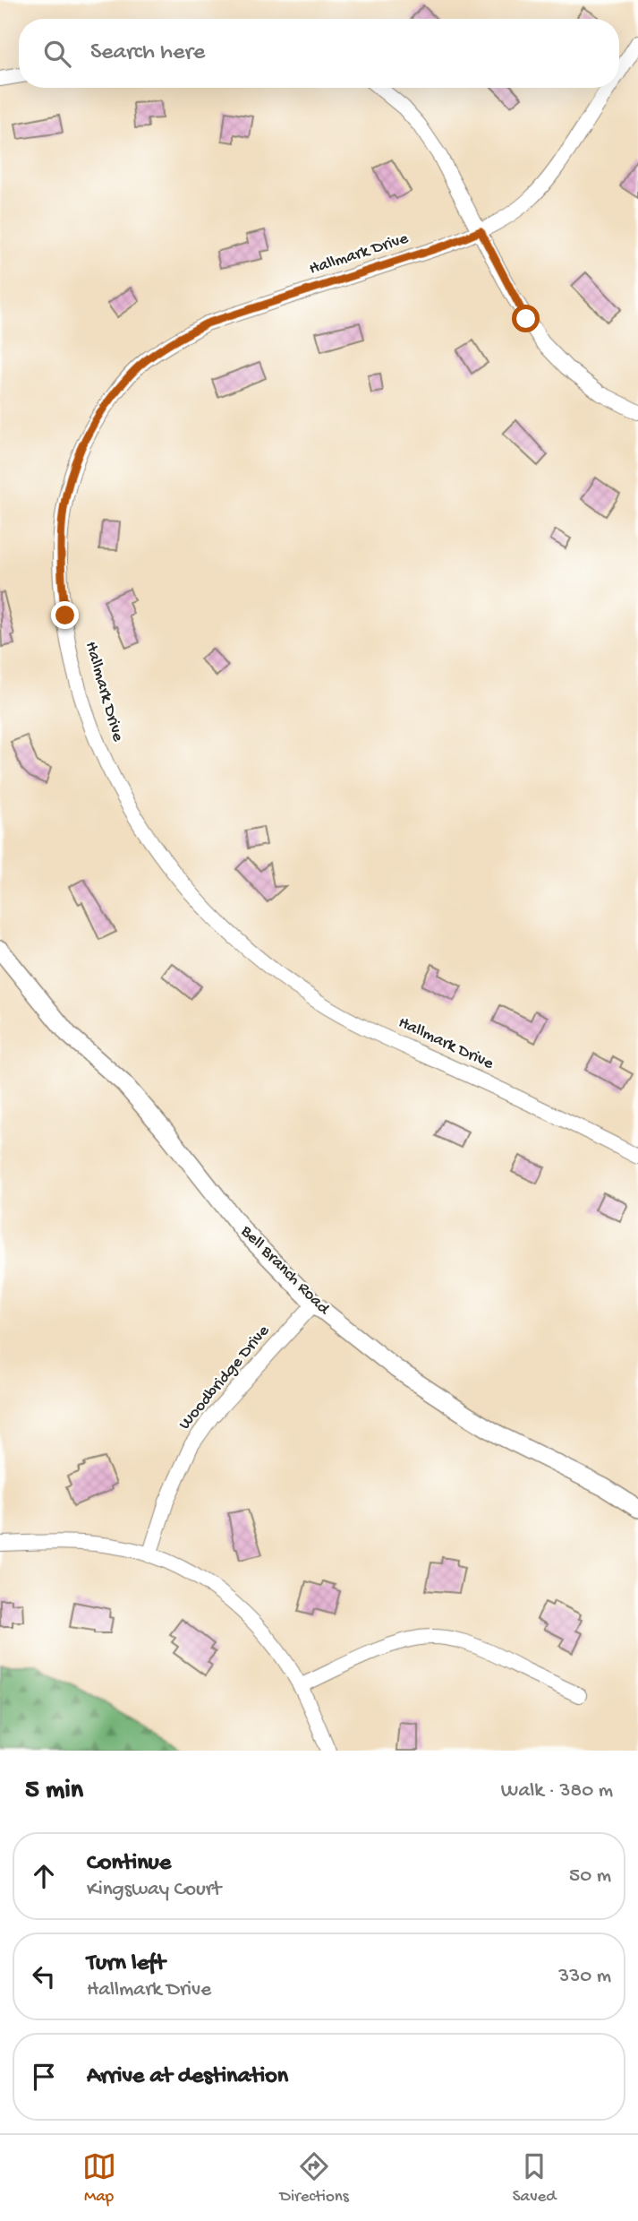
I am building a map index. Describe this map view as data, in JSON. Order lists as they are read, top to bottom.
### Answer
{
  "streets": {
    "street": ["Hallmark Drive", "Bell Branch Road", "Woodbridge Drive"]
  },
  "crossings": [
    ["Bell Branch Road", "Woodbridge Drive"]
  ],
  "page": {
    "search": "Search here",
    "heading": ["5 min", "Walk · 380 m"],
    "list": [
      ["Continue", "Kingsway Court", "50 m"],
      ["Turn left", "Hallmark Drive", "330 m"],
      "Arrive at destination"
    ],
    "nav": ["Map", "Directions", "Saved"]
  }
}
